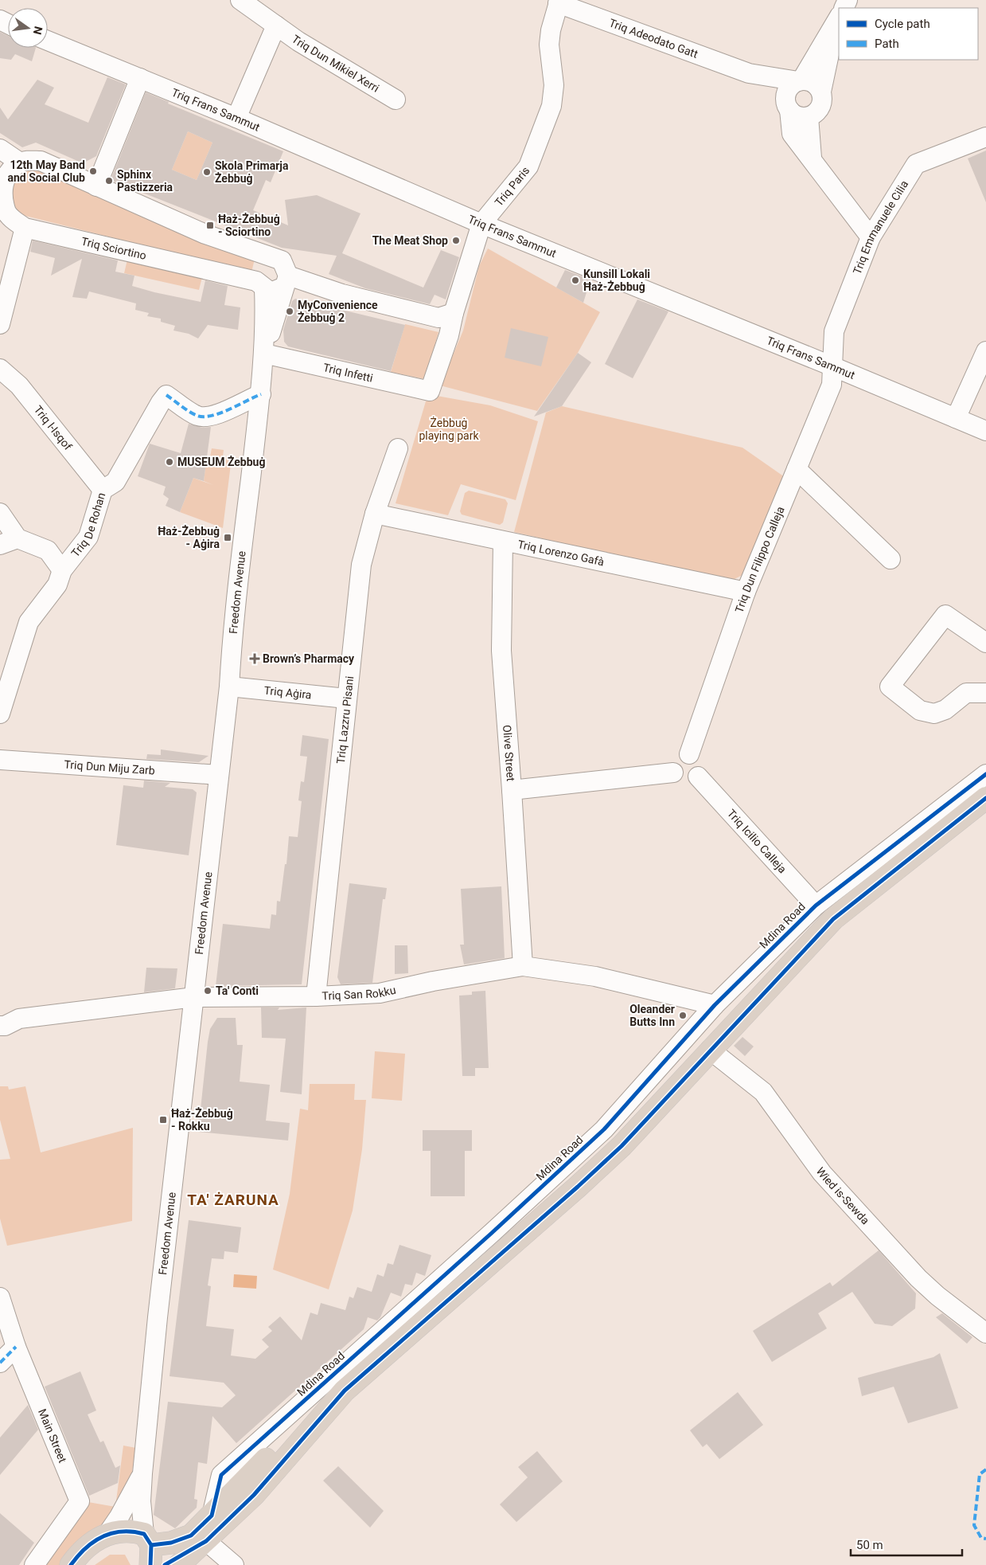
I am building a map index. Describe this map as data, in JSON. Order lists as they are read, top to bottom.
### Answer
{
  "streets": {
    "highway": ["Mdina Road"],
    "street": [
      "Triq Adeodato Gatt",
      "Triq Dun Mikiel Xerri",
      "Triq Frans Sammut",
      "Triq Paris",
      "Triq Emmanuele Cilia",
      "Triq Sciortino",
      "Triq Infetti",
      "Triq l-Isqof",
      "Triq De Rohan",
      "Triq Lorenzo Gafà",
      "Triq Dun Filippo Calleja",
      "Freedom Avenue",
      "Triq Aġira",
      "Triq Lazzru Pisani",
      "Olive Street",
      "Triq Dun Miju Zarb",
      "Triq Icilio Calleja",
      "Triq San Rokku",
      "Wied is-Sewda",
      "Main Street"
    ]
  },
  "crossings": [
    ["Triq Adeodato Gatt", "Triq Paris"],
    ["Triq Frans Sammut", "Triq Paris"],
    ["Triq Frans Sammut", "Triq Emmanuele Cilia"],
    ["Triq Frans Sammut", "Triq Dun Filippo Calleja"],
    ["Triq Paris", "Triq Sciortino"],
    ["Triq Paris", "Triq Infetti"],
    ["Triq Emmanuele Cilia", "Triq Dun Filippo Calleja"],
    ["Triq Sciortino", "Freedom Avenue"],
    ["Triq Infetti", "Freedom Avenue"],
    ["Triq l-Isqof", "Triq De Rohan"],
    ["Triq De Rohan", "Freedom Avenue"],
    ["Triq Lorenzo Gafà", "Triq Dun Filippo Calleja"],
    ["Triq Lorenzo Gafà", "Triq Lazzru Pisani"],
    ["Triq Lorenzo Gafà", "Olive Street"],
    ["Triq Dun Filippo Calleja", "Triq Icilio Calleja"],
    ["Freedom Avenue", "Triq Aġira"],
    ["Freedom Avenue", "Triq Dun Miju Zarb"],
    ["Freedom Avenue", "Mdina Road"],
    ["Freedom Avenue", "Triq San Rokku"],
    ["Triq Aġira", "Triq Lazzru Pisani"],
    ["Triq Lazzru Pisani", "Triq San Rokku"],
    ["Olive Street", "Triq San Rokku"],
    ["Triq Icilio Calleja", "Mdina Road"],
    ["Mdina Road", "Triq San Rokku"],
    ["Mdina Road", "Wied is-Sewda"]
  ],
  "districts": ["TA' ŻARUNA"],
  "parks": ["Żebbuġ playing park"],
  "places": {
    "other": [
      "12th May Band and Social Club",
      "Skola Primarja Żebbuġ",
      "Sphinx Pastizzeria",
      "The Meat Shop",
      "Kunsill Lokali Ħaż-Żebbuġ",
      "MyConvenience Żebbuġ 2",
      "MUSEUM Żebbuġ",
      "Ta' Conti",
      "Oleander Butts Inn"
    ],
    "transit": ["Ħaż-Żebbuġ - Sciortino", "Ħaż-Żebbuġ - Aġira", "Ħaż-Żebbuġ - Rokku"],
    "health": ["Brown’s Pharmacy"]
  },
  "legend": ["Cycle path", "Path"],
  "scale_bar": "50 m",
  "north": "right"
}
